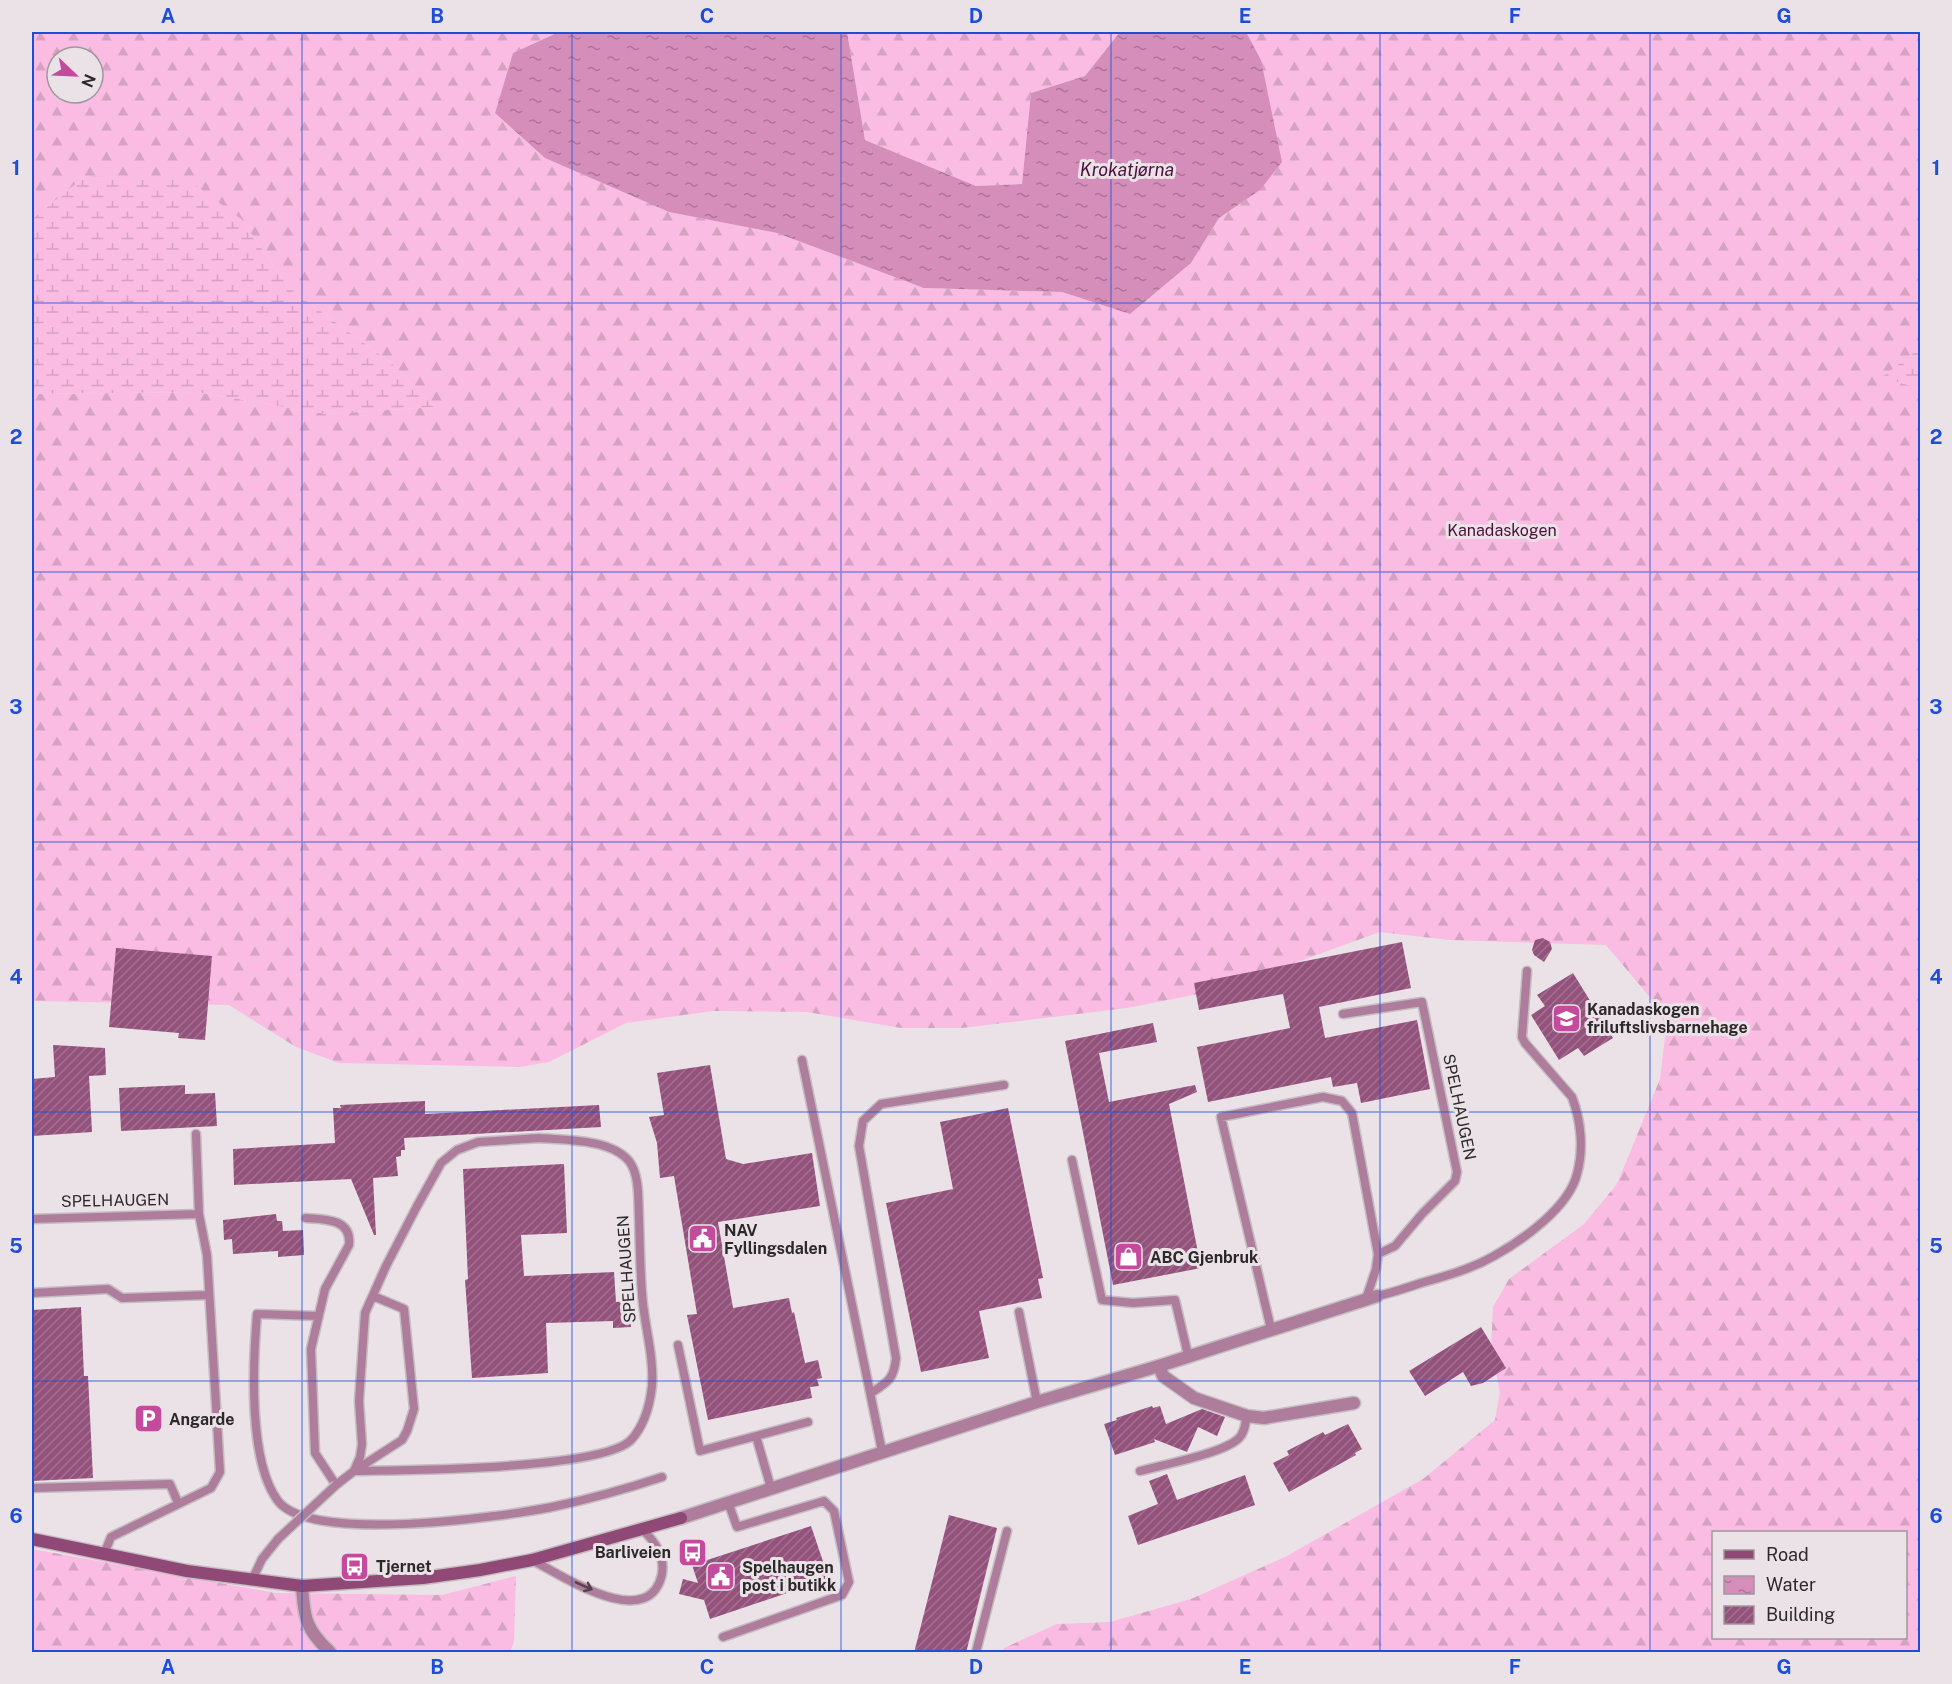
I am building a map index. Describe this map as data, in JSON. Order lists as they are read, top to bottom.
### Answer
{
  "streets": {
    "lane": ["SPELHAUGEN"]
  },
  "water": ["Krokatjørna"],
  "parks": ["Kanadaskogen"],
  "places": {
    "school or university": ["Kanadaskogen friluftslivsbarnehage"],
    "public building": ["NAV Fyllingsdalen", "Spelhaugen post i butikk"],
    "shop": ["ABC Gjenbruk"],
    "parking": ["Angarde"],
    "bus stop": ["Barliveien", "Tjernet"]
  },
  "legend": ["Road", "Water", "Building"],
  "north": "bottom right",
  "grid": {
    "columns": [
      "A",
      "B",
      "C",
      "D",
      "E",
      "F",
      "G"
    ],
    "rows": [
      "1",
      "2",
      "3",
      "4",
      "5",
      "6"
    ]
  }
}
